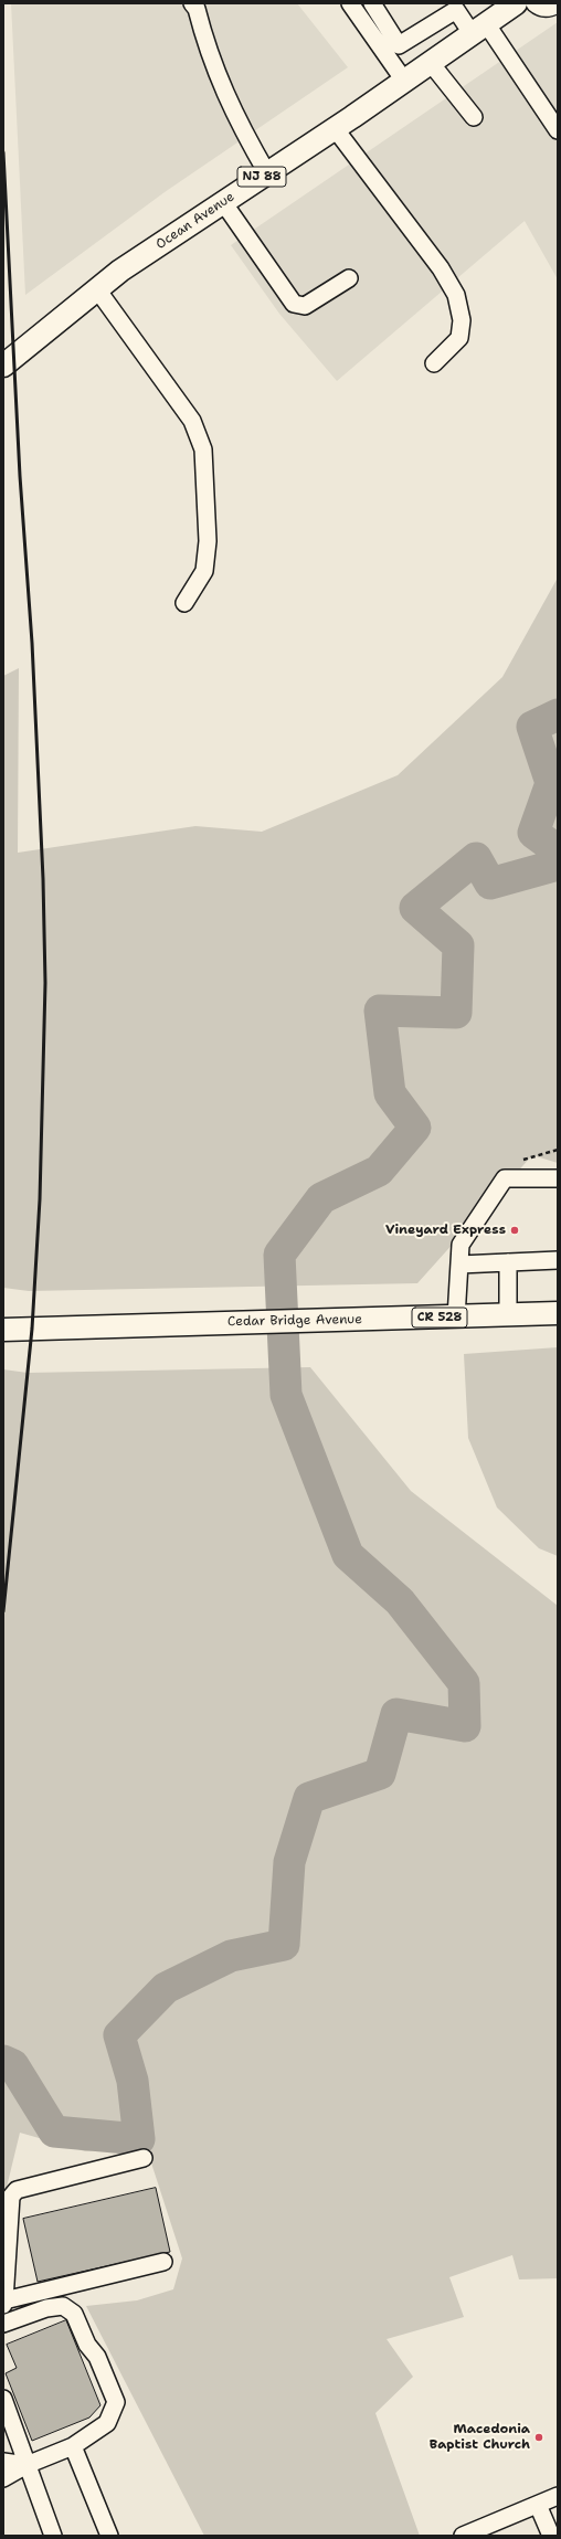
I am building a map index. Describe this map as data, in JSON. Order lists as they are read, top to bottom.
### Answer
{
  "streets": {
    "main road": [
      "NJ 88",
      "Ocean Avenue",
      "CR 528",
      "Cedar Bridge Avenue"
    ]
  },
  "places": ["Vineyard Express", "Macedonia Baptist Church"]
}
